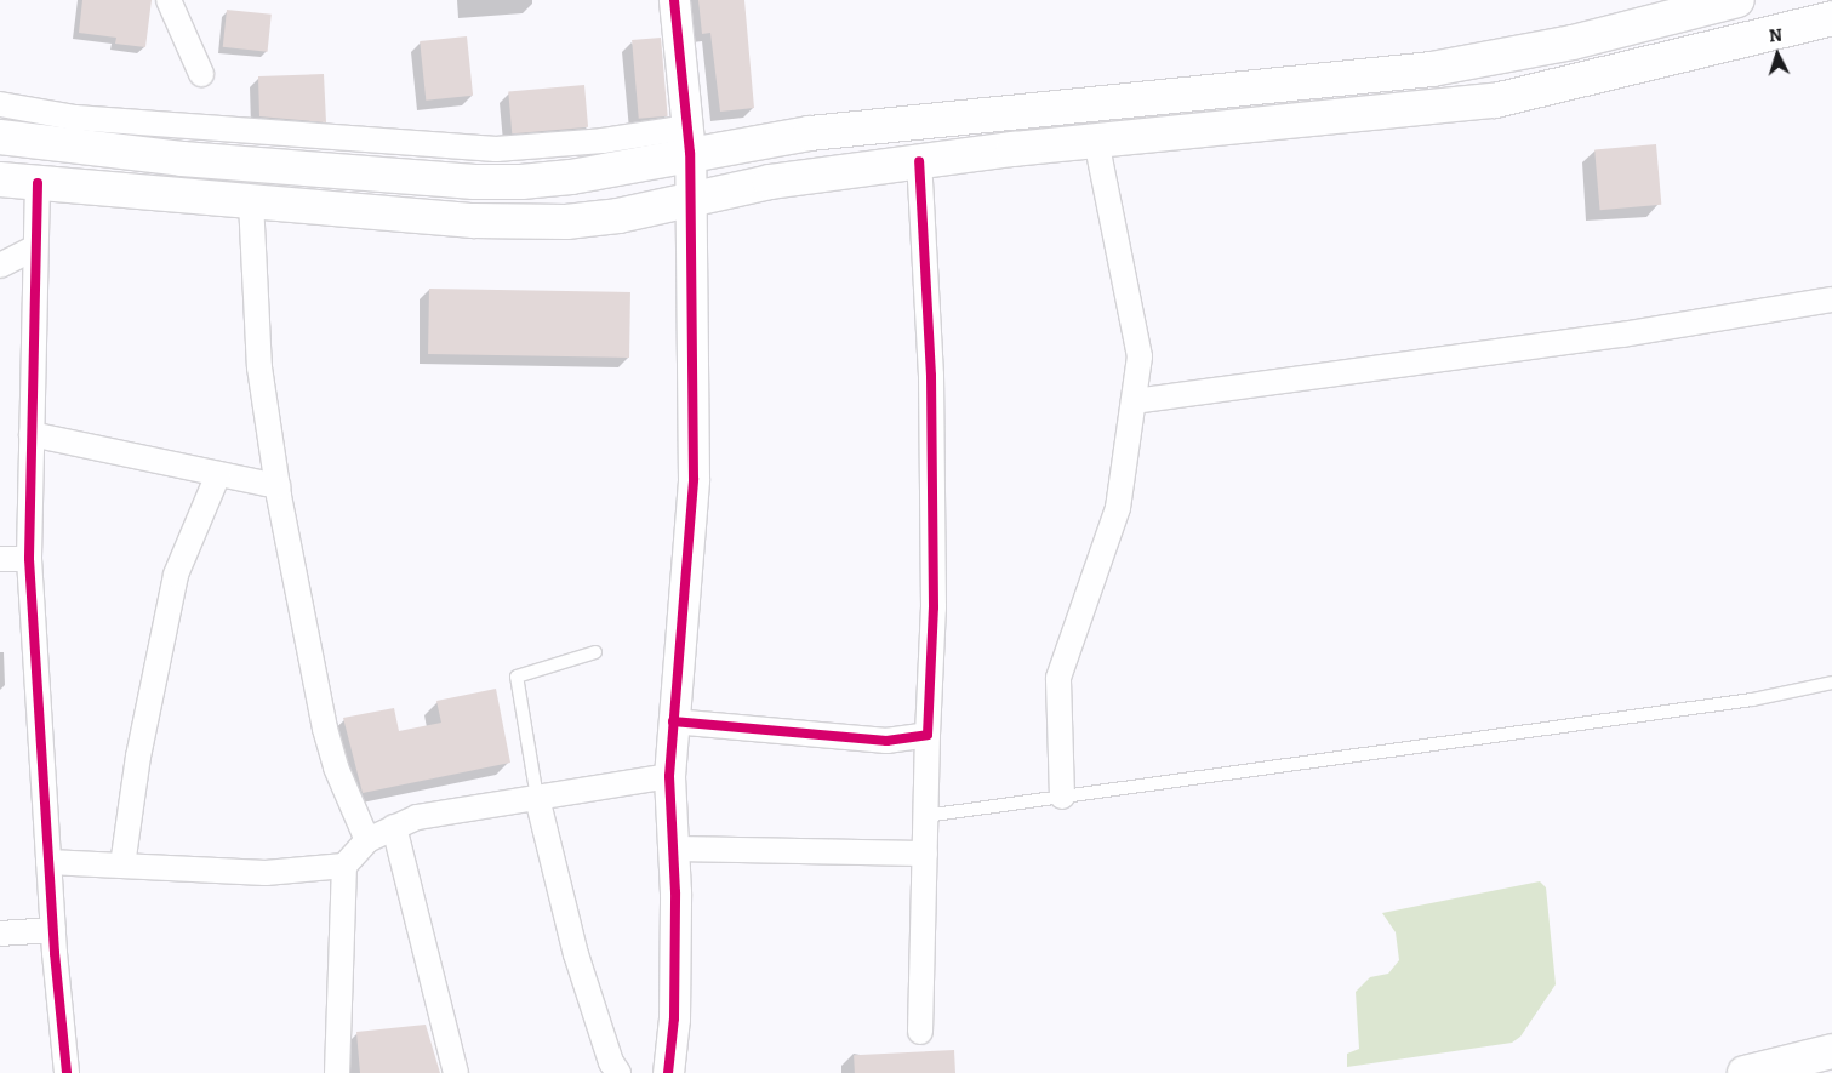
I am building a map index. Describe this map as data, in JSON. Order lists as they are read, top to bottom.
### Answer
{
  "north": "top"
}
